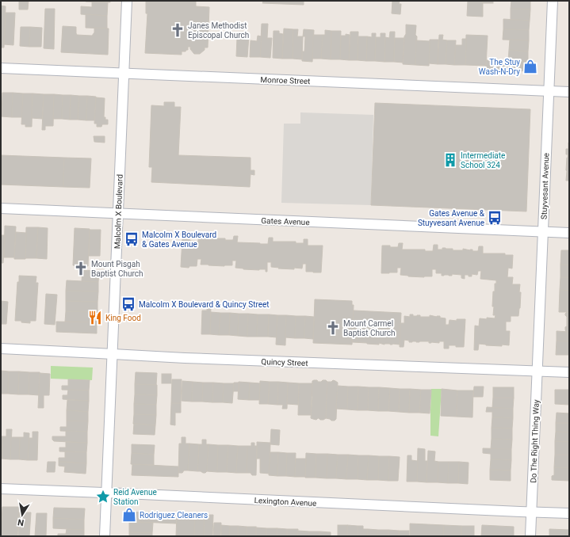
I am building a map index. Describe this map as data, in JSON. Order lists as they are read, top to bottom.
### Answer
{
  "streets": {
    "street": [
      "Monroe Street",
      "Stuyvesant Avenue",
      "Malcolm X Boulevard",
      "Gates Avenue",
      "Quincy Street",
      "Do The Right Thing Way",
      "Lexington Avenue"
    ]
  },
  "crossings": [
    ["Monroe Street", "Stuyvesant Avenue"],
    ["Monroe Street", "Malcolm X Boulevard"],
    ["Stuyvesant Avenue", "Gates Avenue"],
    ["Stuyvesant Avenue", "Quincy Street"],
    ["Stuyvesant Avenue", "Do The Right Thing Way"],
    ["Malcolm X Boulevard", "Gates Avenue"],
    ["Malcolm X Boulevard", "Quincy Street"],
    ["Malcolm X Boulevard", "Lexington Avenue"],
    ["Quincy Street", "Do The Right Thing Way"],
    ["Do The Right Thing Way", "Lexington Avenue"]
  ],
  "places": {
    "church": ["Janes Methodist Episcopal Church", "Mount Pisgah Baptist Church", "Mount Carmel Baptist Church"],
    "shop": ["The Stuy Wash-N-Dry", "Rodriguez Cleaners"],
    "building": ["Intermediate School 324"],
    "bus stop": ["Gates Avenue & Stuyvesant Avenue", "Malcolm X Boulevard & Gates Avenue", "Malcolm X Boulevard & Quincy Street"],
    "restaurant": ["King Food"],
    "place": ["Reid Avenue Station"]
  },
  "north": "bottom"
}
